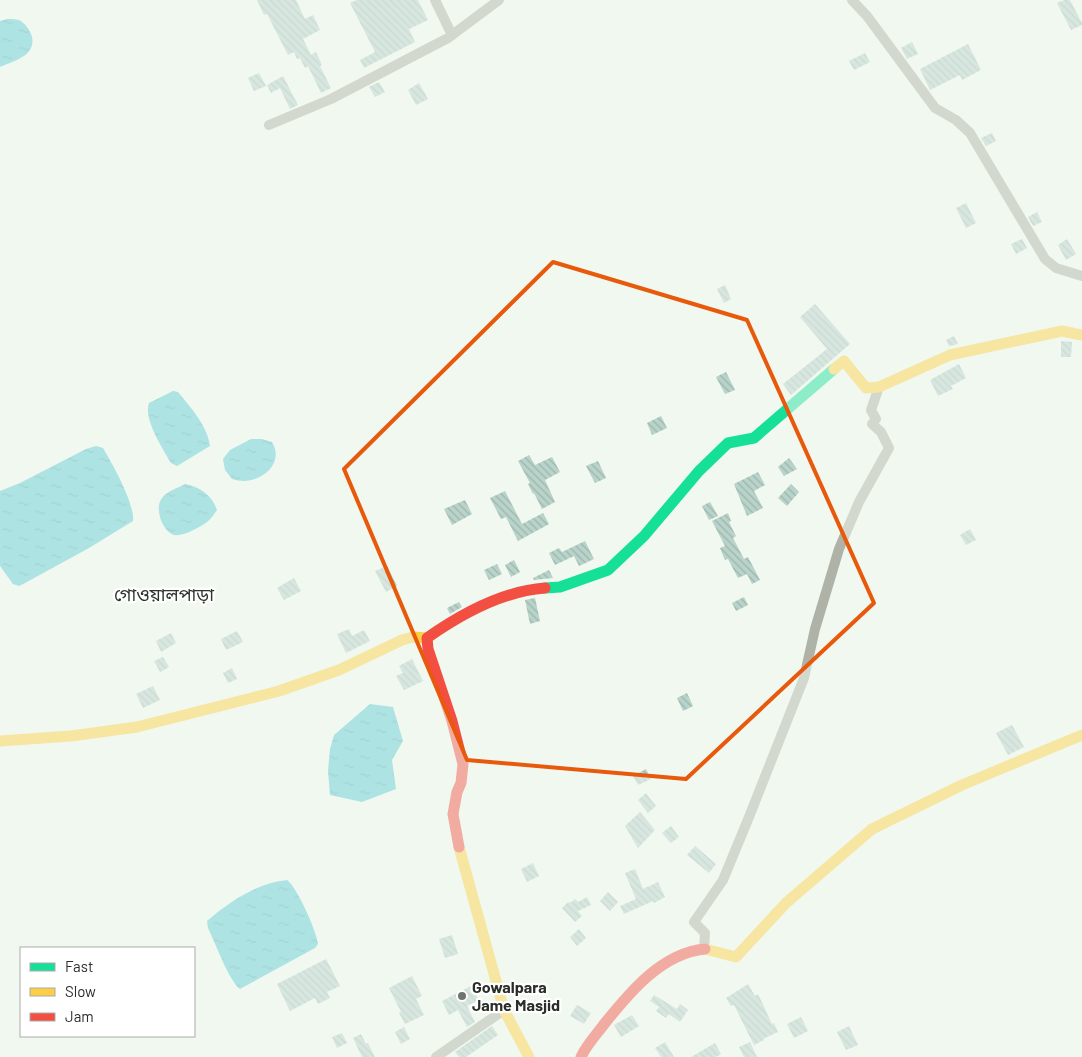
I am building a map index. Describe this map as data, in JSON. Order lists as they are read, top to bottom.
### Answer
{
  "districts": ["গোওয়ালপাড়া"],
  "places": ["Gowalpara Jame Masjid"],
  "legend": ["Fast", "Slow", "Jam"]
}
